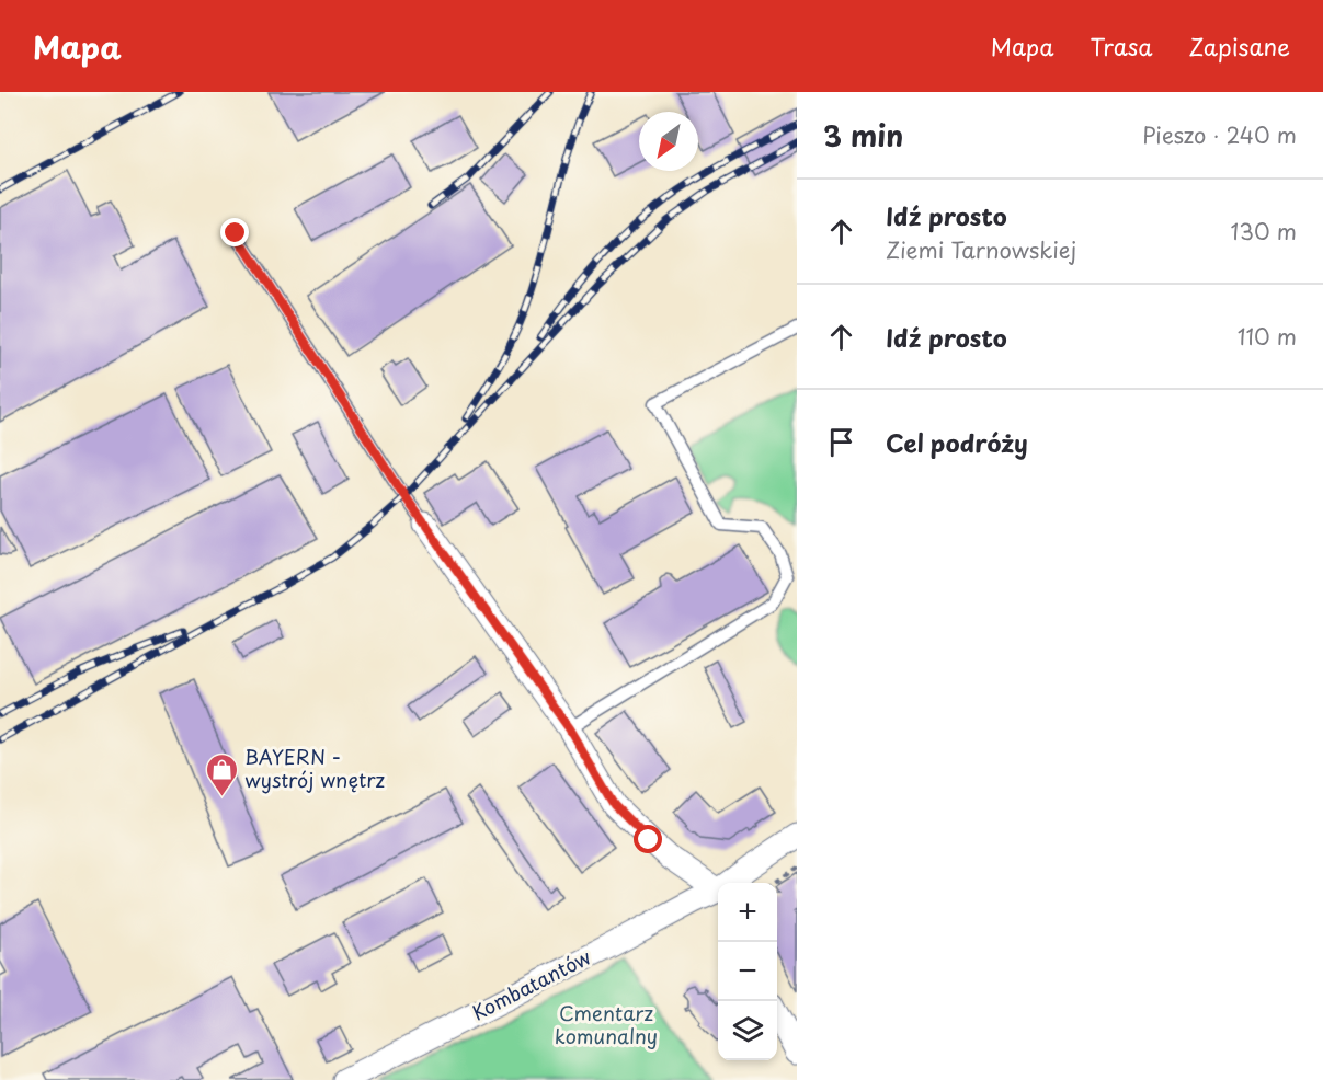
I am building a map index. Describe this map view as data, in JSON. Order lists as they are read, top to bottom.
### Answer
{
  "streets": {
    "street": ["Kombatantów"]
  },
  "parks": ["Cmentarz komunalny"],
  "places": {
    "shop": ["BAYERN - wystrój wnętrz"]
  },
  "north": "bottom left",
  "page": {
    "header": "Mapa",
    "nav": ["Mapa", "Trasa", "Zapisane"],
    "heading": ["3 min", "Pieszo · 240 m"],
    "list": [
      ["Idź prosto", "Ziemi Tarnowskiej", "130 m"],
      ["Idź prosto", "110 m"],
      "Cel podróży"
    ],
    "map_buttons": ["+", "−"]
  }
}
